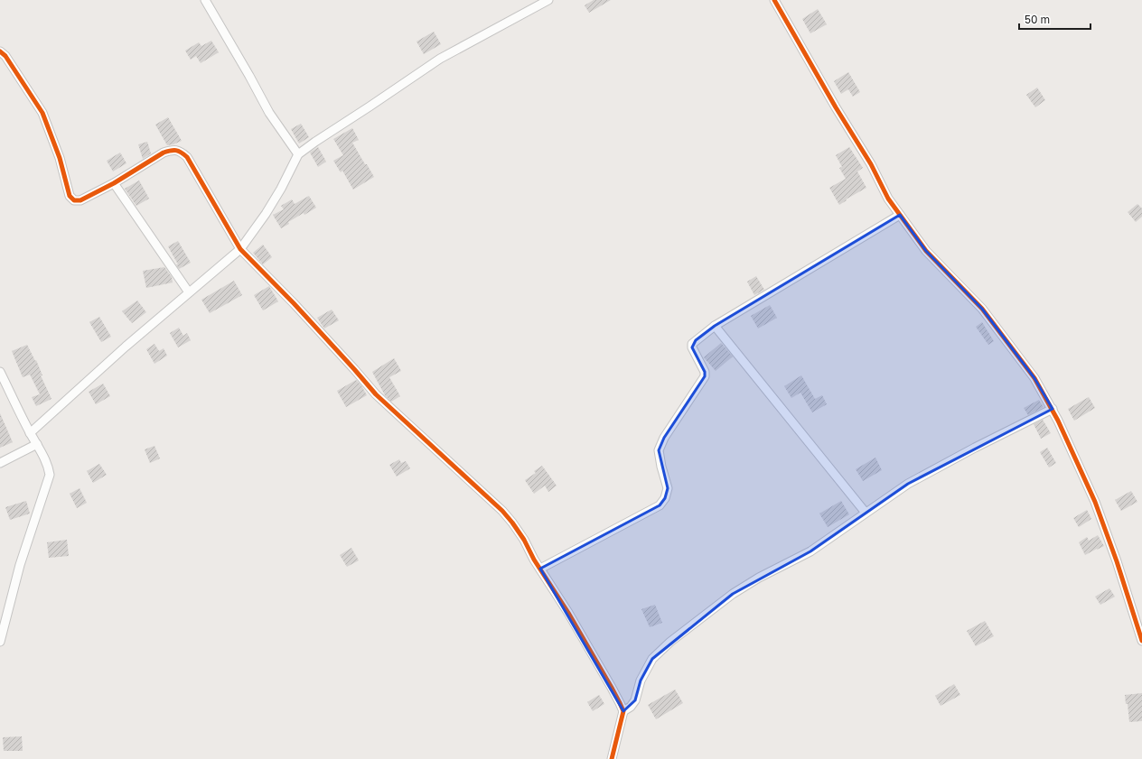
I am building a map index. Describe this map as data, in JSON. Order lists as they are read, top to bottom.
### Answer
{
  "scale_bar": "50 m"
}
